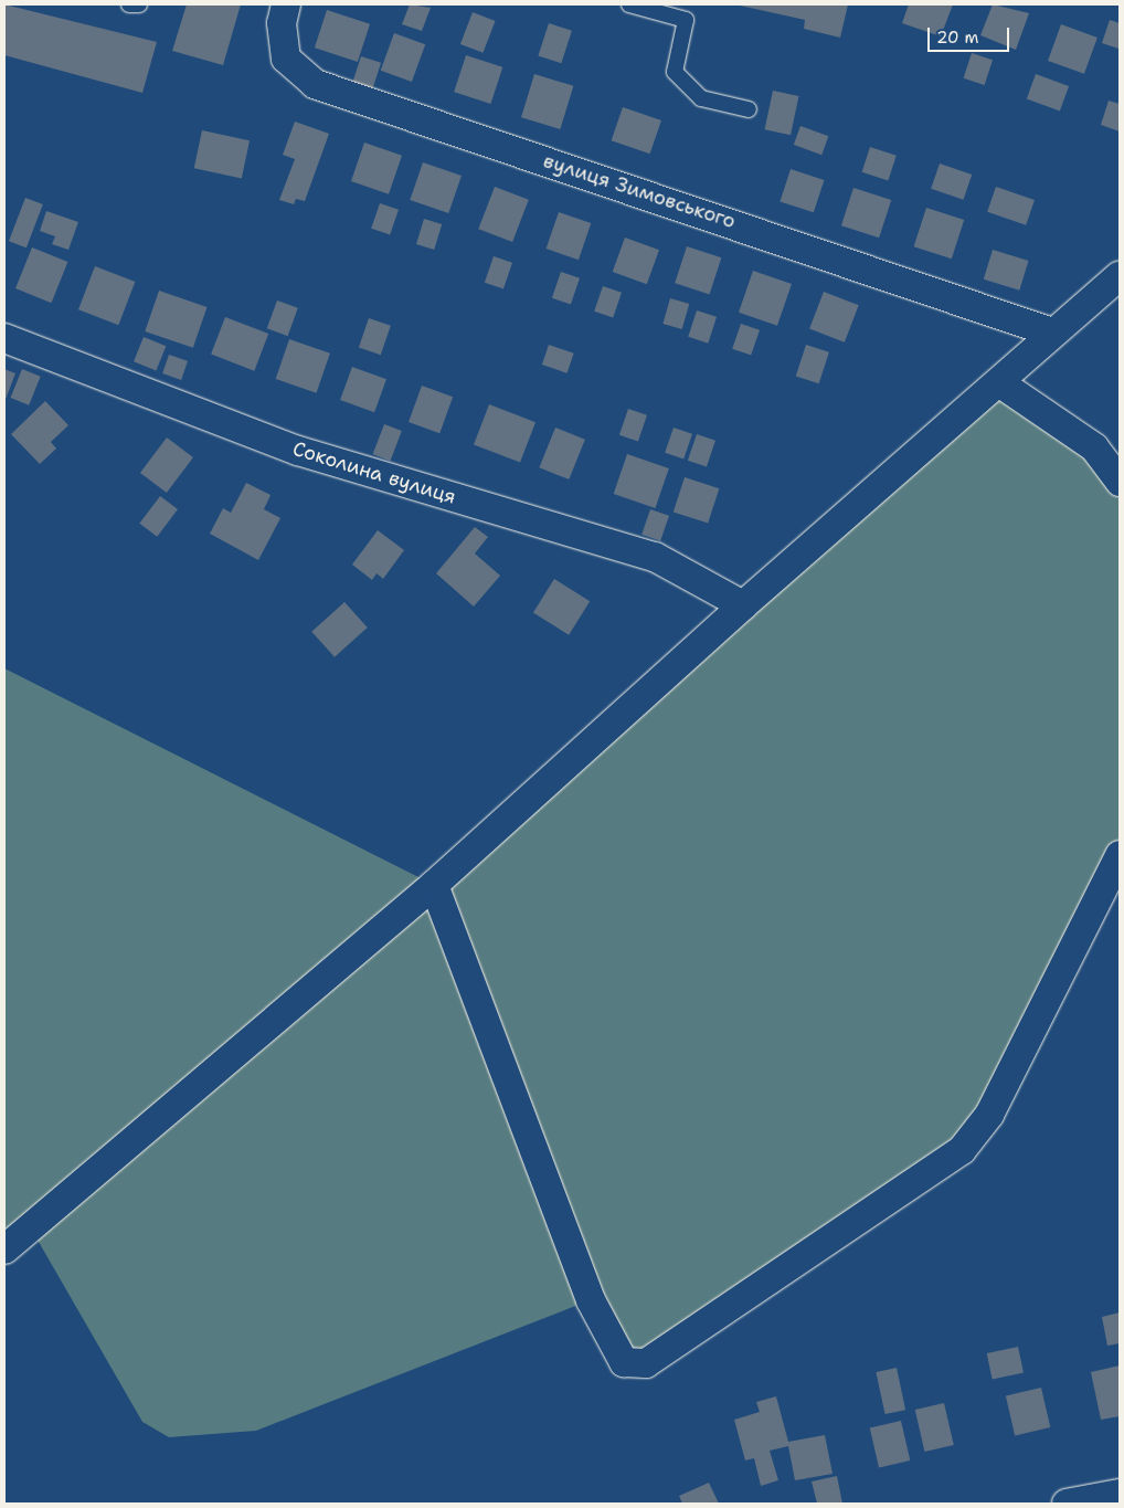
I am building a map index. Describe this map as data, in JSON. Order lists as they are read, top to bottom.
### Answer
{
  "streets": {
    "street": ["вулиця Зимовського", "Соколина вулиця"]
  },
  "scale_bar": "20 m"
}
